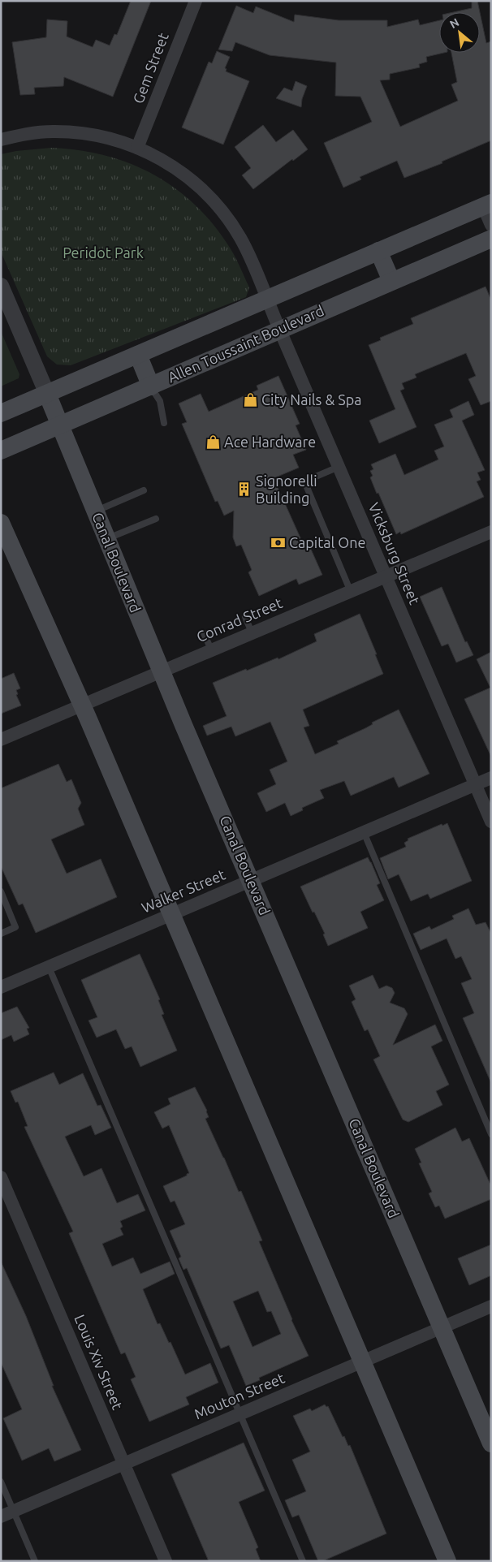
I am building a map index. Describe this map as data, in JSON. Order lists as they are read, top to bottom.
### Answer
{
  "streets": {
    "main road": ["Allen Toussaint Boulevard", "Canal Boulevard"],
    "street": [
      "Gem Street",
      "Vicksburg Street",
      "Conrad Street",
      "Walker Street",
      "Louis Xiv Street",
      "Mouton Street"
    ]
  },
  "crossings": [
    ["Gem Street", "Vicksburg Street"],
    ["Allen Toussaint Boulevard", "Vicksburg Street"],
    ["Allen Toussaint Boulevard", "Canal Boulevard"],
    ["Vicksburg Street", "Conrad Street"],
    ["Vicksburg Street", "Walker Street"],
    ["Canal Boulevard", "Conrad Street"],
    ["Canal Boulevard", "Walker Street"],
    ["Canal Boulevard", "Mouton Street"],
    ["Louis Xiv Street", "Mouton Street"]
  ],
  "parks": ["Peridot Park"],
  "places": {
    "shop": ["City Nails & Spa", "Ace Hardware"],
    "building": ["Signorelli Building"],
    "bank": ["Capital One"]
  },
  "north": "top left"
}
